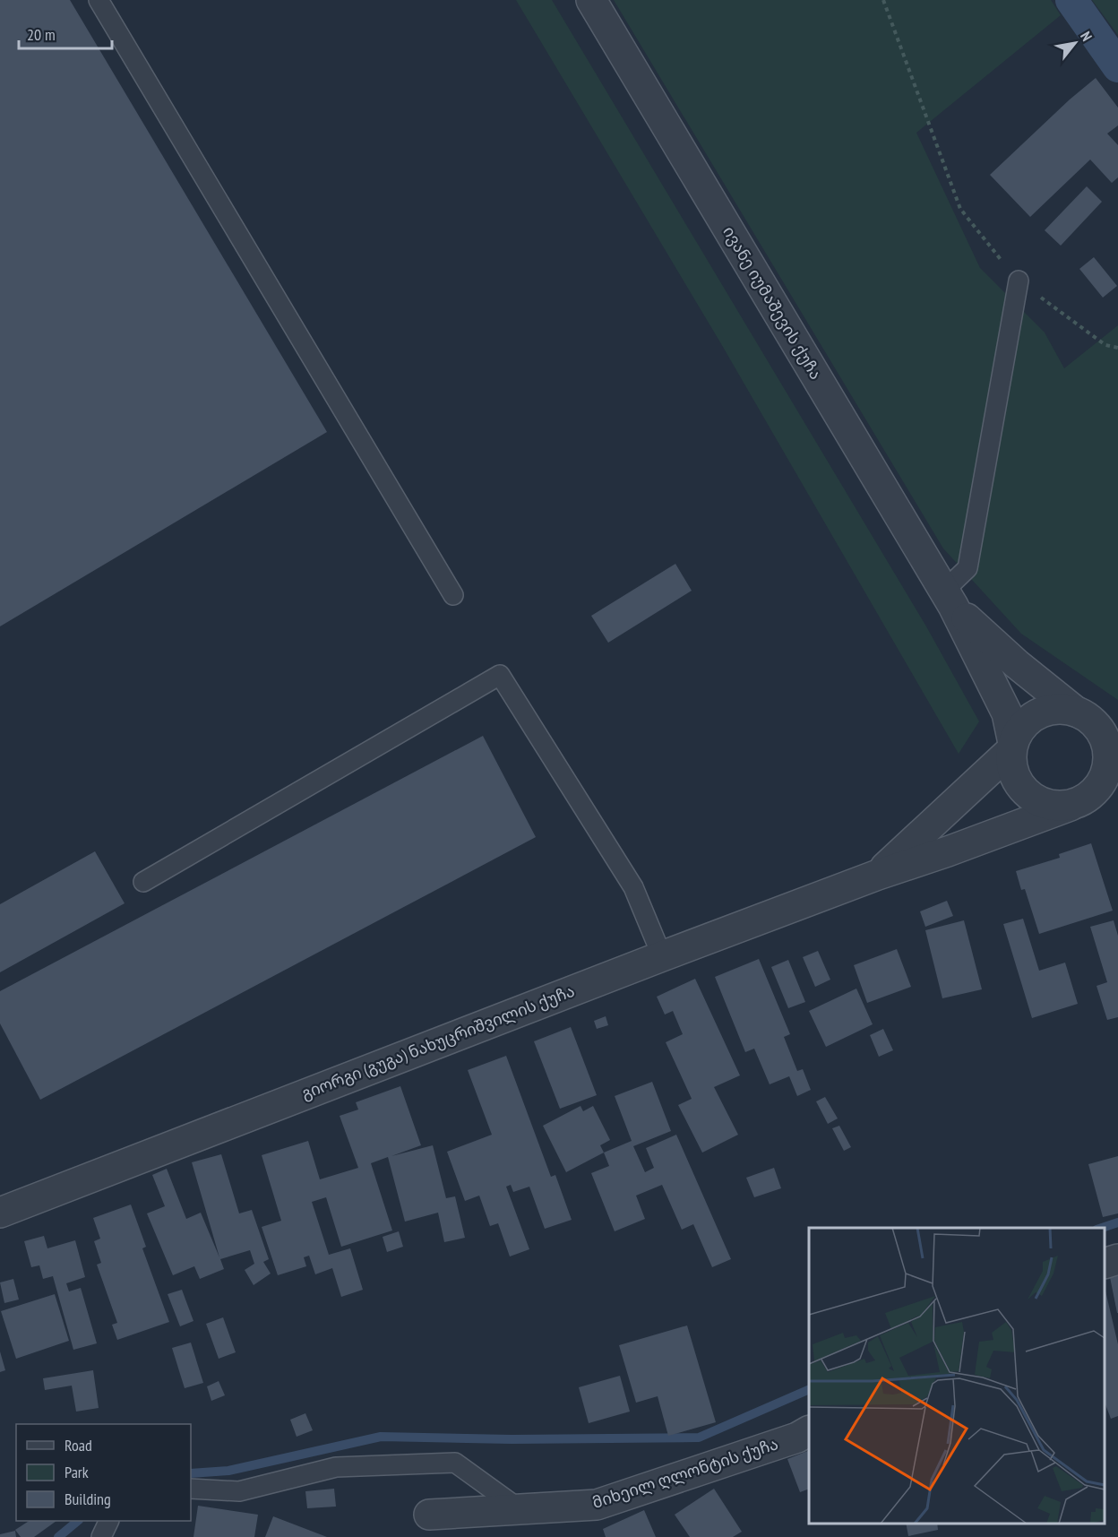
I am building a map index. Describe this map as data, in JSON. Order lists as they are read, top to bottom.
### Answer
{
  "streets": {
    "street": ["ივანე იუმაშევის ქუჩა", "გიორგი (გუგა) ნახუცრიშვილის ქუჩა", "მიხეილ ღლონტის ქუჩა"]
  },
  "crossings": [
    ["ივანე იუმაშევის ქუჩა", "გიორგი (გუგა) ნახუცრიშვილის ქუჩა"]
  ],
  "legend": ["Road", "Park", "Building"],
  "scale_bar": "20 m",
  "north": "top right"
}
